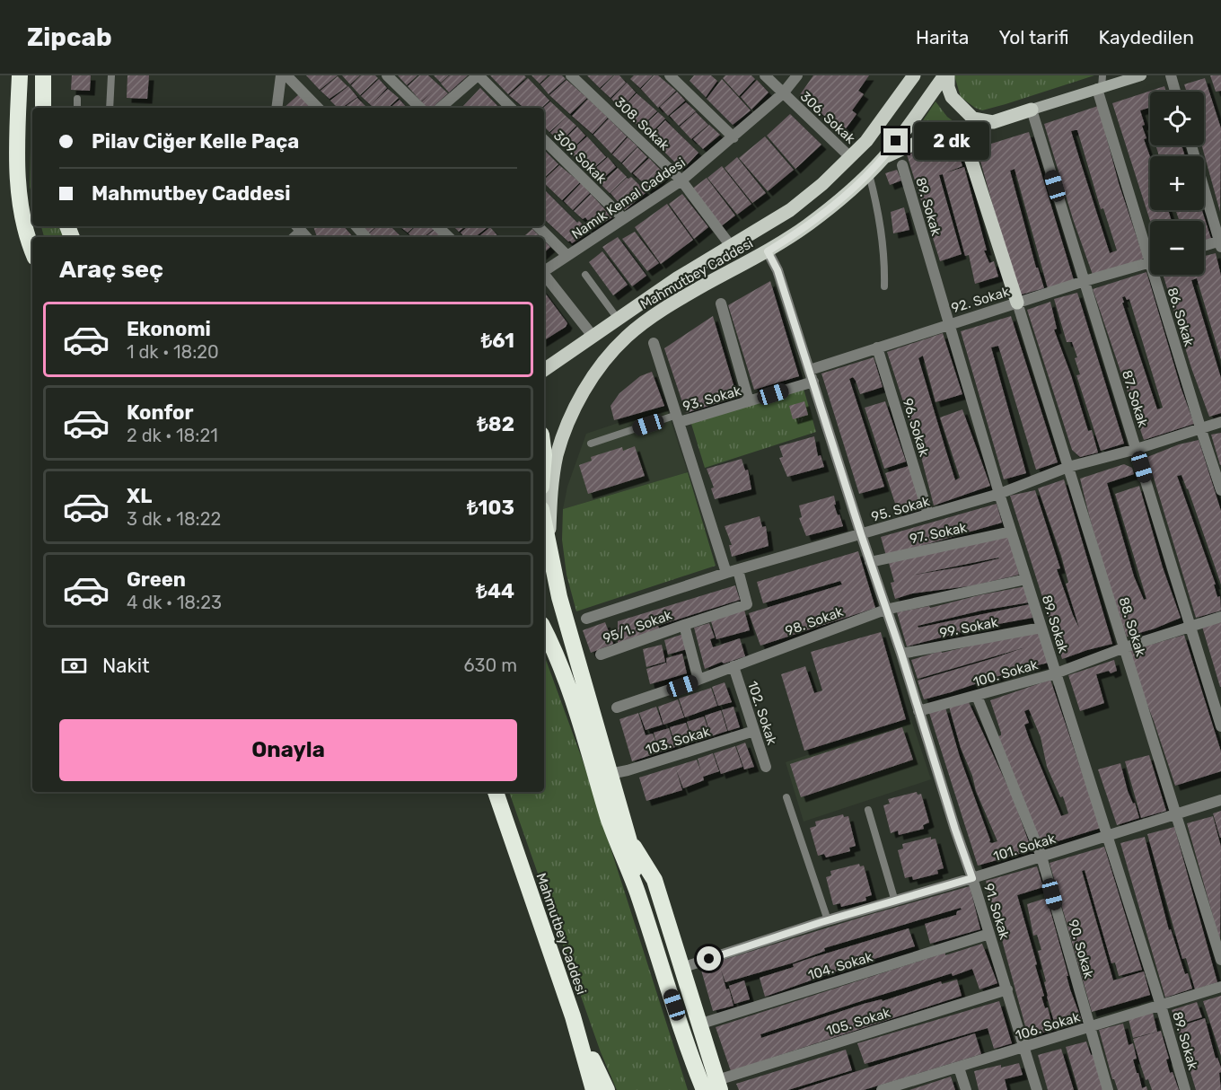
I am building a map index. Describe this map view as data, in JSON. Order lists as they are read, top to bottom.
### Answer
{
  "streets": {
    "highway": ["Mahmutbey Caddesi"],
    "street": [
      "306. Sokak",
      "308. Sokak",
      "309. Sokak",
      "Namık Kemal Caddesi",
      "89. Sokak",
      "92. Sokak",
      "86. Sokak",
      "93. Sokak",
      "87. Sokak",
      "96. Sokak",
      "95. Sokak",
      "97. Sokak",
      "98. Sokak",
      "95/1. Sokak",
      "88. Sokak",
      "99. Sokak",
      "100. Sokak",
      "102. Sokak",
      "103. Sokak",
      "101. Sokak",
      "91. Sokak",
      "90. Sokak",
      "104. Sokak",
      "105. Sokak",
      "106. Sokak"
    ]
  },
  "crossings": [
    ["306. Sokak", "Namık Kemal Caddesi"],
    ["306. Sokak", "Mahmutbey Caddesi"],
    ["308. Sokak", "Namık Kemal Caddesi"],
    ["308. Sokak", "Mahmutbey Caddesi"],
    ["309. Sokak", "Namık Kemal Caddesi"],
    ["89. Sokak", "92. Sokak"],
    ["89. Sokak", "95. Sokak"],
    ["89. Sokak", "97. Sokak"],
    ["89. Sokak", "98. Sokak"],
    ["89. Sokak", "99. Sokak"],
    ["89. Sokak", "100. Sokak"],
    ["89. Sokak", "101. Sokak"],
    ["89. Sokak", "106. Sokak"],
    ["Mahmutbey Caddesi", "91. Sokak"],
    ["92. Sokak", "87. Sokak"],
    ["92. Sokak", "96. Sokak"],
    ["92. Sokak", "88. Sokak"],
    ["92. Sokak", "91. Sokak"],
    ["86. Sokak", "95. Sokak"],
    ["93. Sokak", "91. Sokak"],
    ["87. Sokak", "95. Sokak"],
    ["87. Sokak", "100. Sokak"],
    ["96. Sokak", "95. Sokak"],
    ["95. Sokak", "95/1. Sokak"],
    ["95. Sokak", "88. Sokak"],
    ["95. Sokak", "91. Sokak"],
    ["97. Sokak", "91. Sokak"],
    ["98. Sokak", "95/1. Sokak"],
    ["98. Sokak", "102. Sokak"],
    ["98. Sokak", "91. Sokak"],
    ["88. Sokak", "100. Sokak"],
    ["88. Sokak", "101. Sokak"],
    ["99. Sokak", "91. Sokak"],
    ["100. Sokak", "91. Sokak"],
    ["100. Sokak", "90. Sokak"],
    ["102. Sokak", "103. Sokak"],
    ["101. Sokak", "91. Sokak"],
    ["101. Sokak", "90. Sokak"],
    ["91. Sokak", "104. Sokak"],
    ["91. Sokak", "105. Sokak"],
    ["91. Sokak", "106. Sokak"],
    ["90. Sokak", "106. Sokak"]
  ],
  "page": {
    "header": "Zipcab",
    "nav": ["Harita", "Yol tarifi", "Kaydedilen"],
    "map_buttons": ["+", "−"],
    "banner": ["Pilav Ciğer Kelle Paça", "Mahmutbey Caddesi"],
    "bubble": "2 dk",
    "heading": "Araç seç",
    "list": [
      {
        "name": "Ekonomi",
        "note": "1 dk · 18:20",
        "value": "₺61"
      },
      {
        "name": "Konfor",
        "note": "2 dk · 18:21",
        "value": "₺82"
      },
      {
        "name": "XL",
        "note": "3 dk · 18:22",
        "value": "₺103"
      },
      {
        "name": "Green",
        "note": "4 dk · 18:23",
        "value": "₺44"
      }
    ],
    "pay": ["Nakit", "630 m"],
    "buttons": "Onayla"
  }
}
